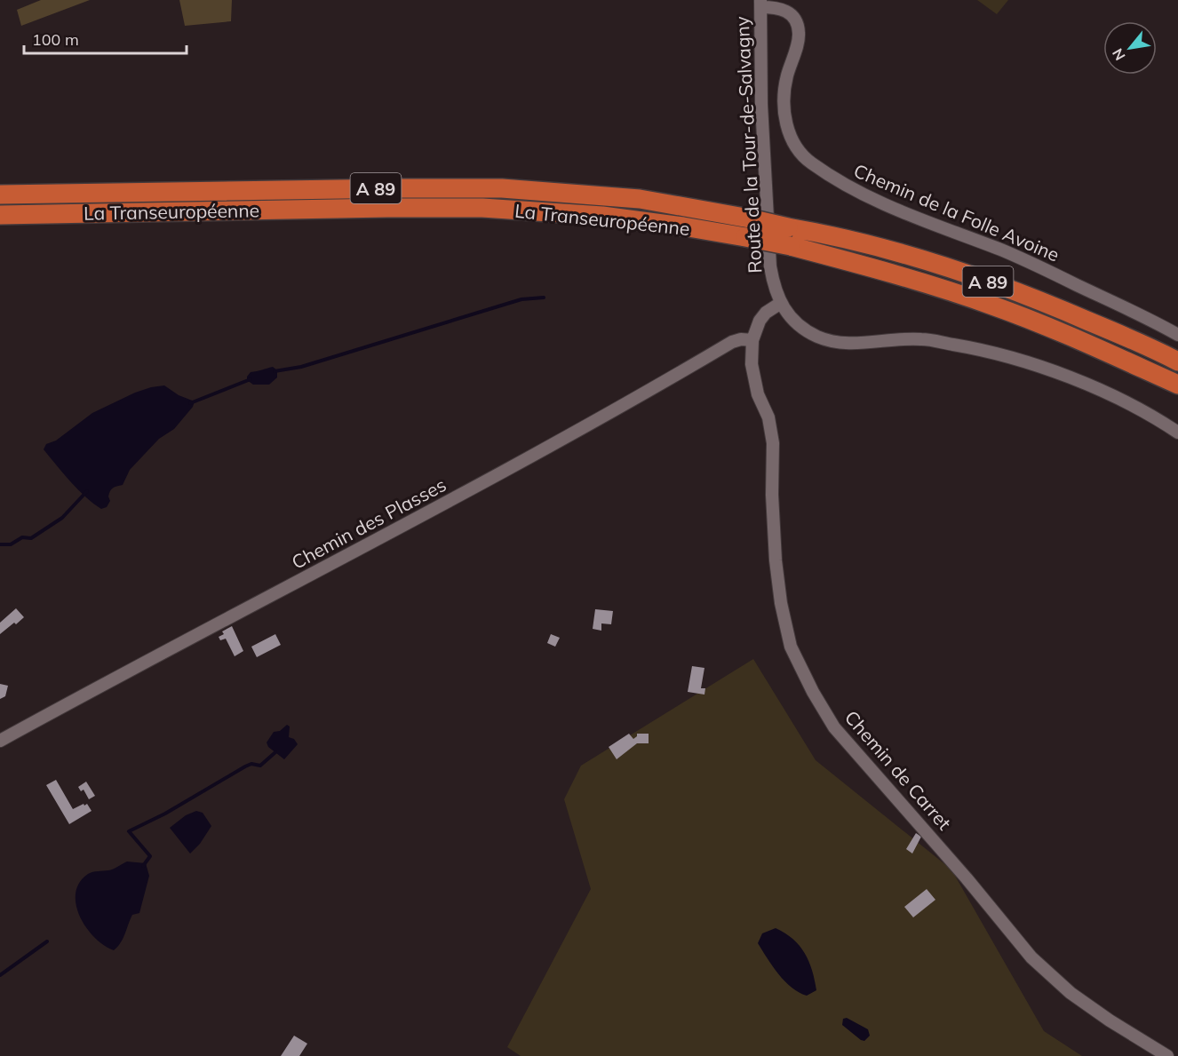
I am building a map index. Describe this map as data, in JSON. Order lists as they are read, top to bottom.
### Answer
{
  "streets": {
    "highway": ["A 89", "La Transeuropéenne"],
    "street": [
      "Route de la Tour-de-Salvagny",
      "Chemin de la Folle Avoine",
      "Chemin des Plasses",
      "Chemin de Carret"
    ]
  },
  "crossings": [
    ["Route de la Tour-de-Salvagny", "Chemin de la Folle Avoine"],
    ["Route de la Tour-de-Salvagny", "Chemin de Carret"],
    ["Chemin des Plasses", "Chemin de Carret"]
  ],
  "scale_bar": "100 m",
  "north": "bottom left"
}
